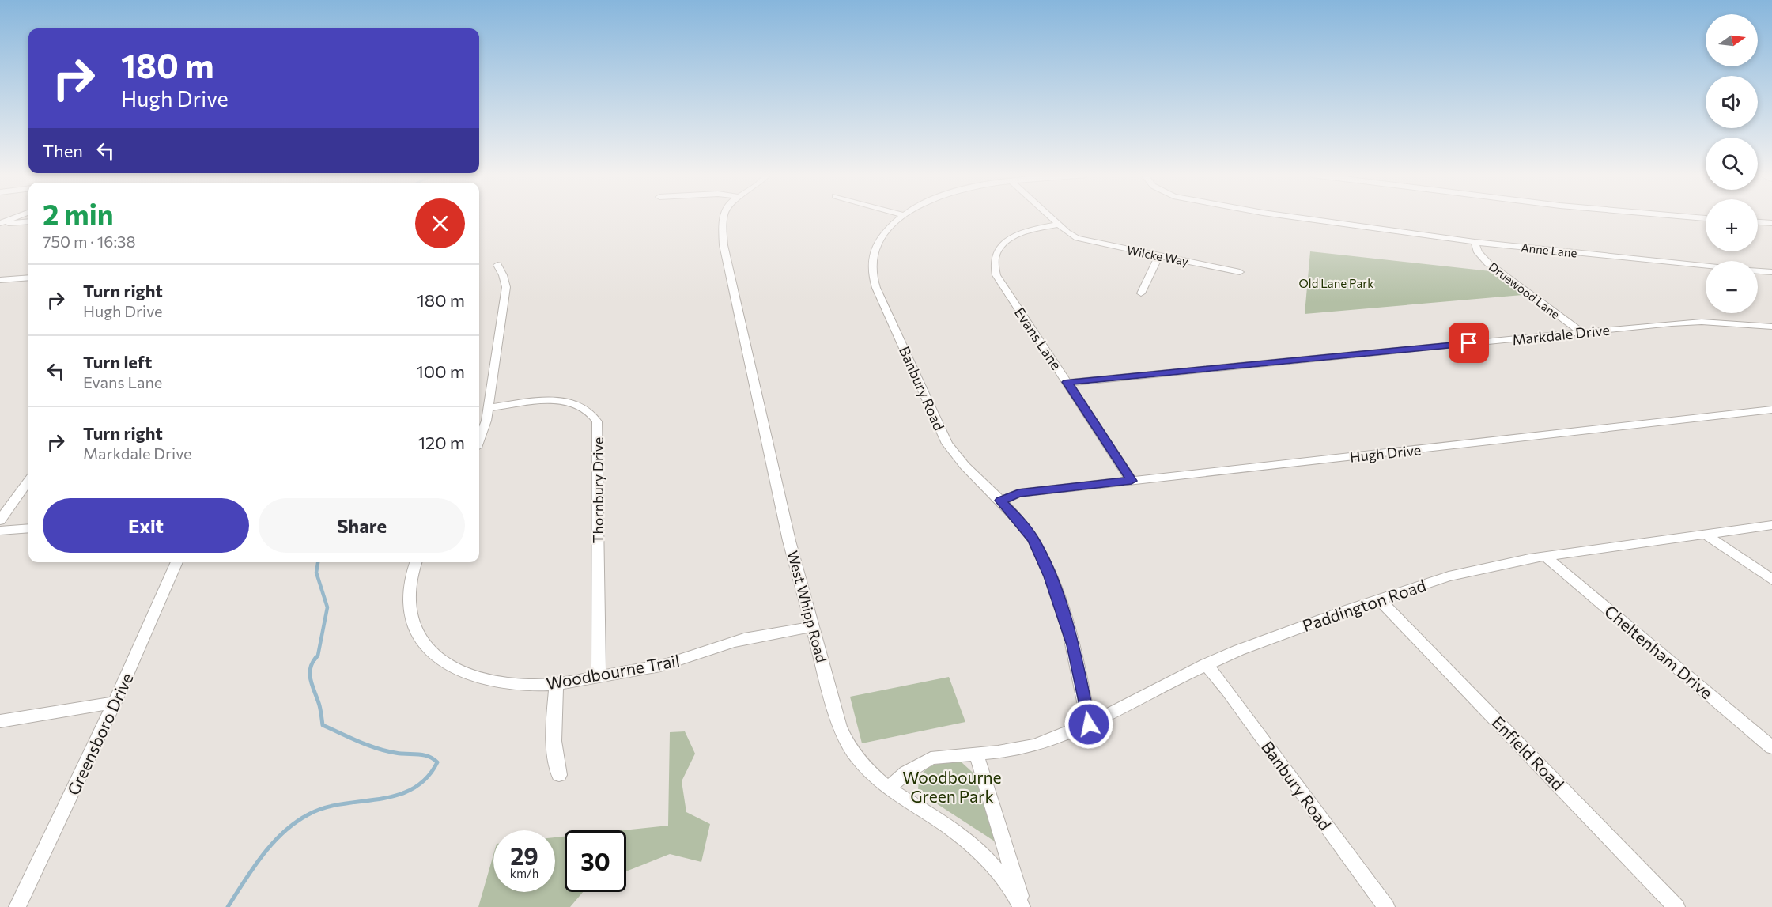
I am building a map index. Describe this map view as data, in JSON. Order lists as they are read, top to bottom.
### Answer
{
  "streets": {
    "street": [
      "Anne Lane",
      "Wilcke Way",
      "Druewood Lane",
      "Markdale Drive",
      "Evans Lane",
      "Banbury Road",
      "Hugh Drive",
      "Thornbury Drive",
      "Paddington Road",
      "West Whipp Road",
      "Cheltenham Drive",
      "Woodbourne Trail",
      "Greensboro Drive",
      "Enfield Road"
    ]
  },
  "crossings": [
    ["Anne Lane", "Druewood Lane"],
    ["Wilcke Way", "Evans Lane"],
    ["Druewood Lane", "Markdale Drive"],
    ["Markdale Drive", "Evans Lane"],
    ["Evans Lane", "Hugh Drive"],
    ["Banbury Road", "Hugh Drive"],
    ["Banbury Road", "Paddington Road"],
    ["Thornbury Drive", "Woodbourne Trail"],
    ["Paddington Road", "Cheltenham Drive"],
    ["Paddington Road", "Enfield Road"],
    ["West Whipp Road", "Woodbourne Trail"]
  ],
  "parks": ["Old Lane Park", "Woodbourne Green Park"],
  "north": "right",
  "page": {
    "map_buttons": ["+", "−"],
    "turn": ["180 m", "Hugh Drive"],
    "then": "Then",
    "heading": ["2 min", "750 m · 16:38"],
    "list": [
      {
        "name": "Turn right",
        "note": "Hugh Drive",
        "value": "180 m"
      },
      {
        "name": "Turn left",
        "note": "Evans Lane",
        "value": "100 m"
      },
      {
        "name": "Turn right",
        "note": "Markdale Drive",
        "value": "120 m"
      }
    ],
    "buttons": ["Exit", "Share"],
    "speed": "29 km/h",
    "limit": "30"
  }
}
